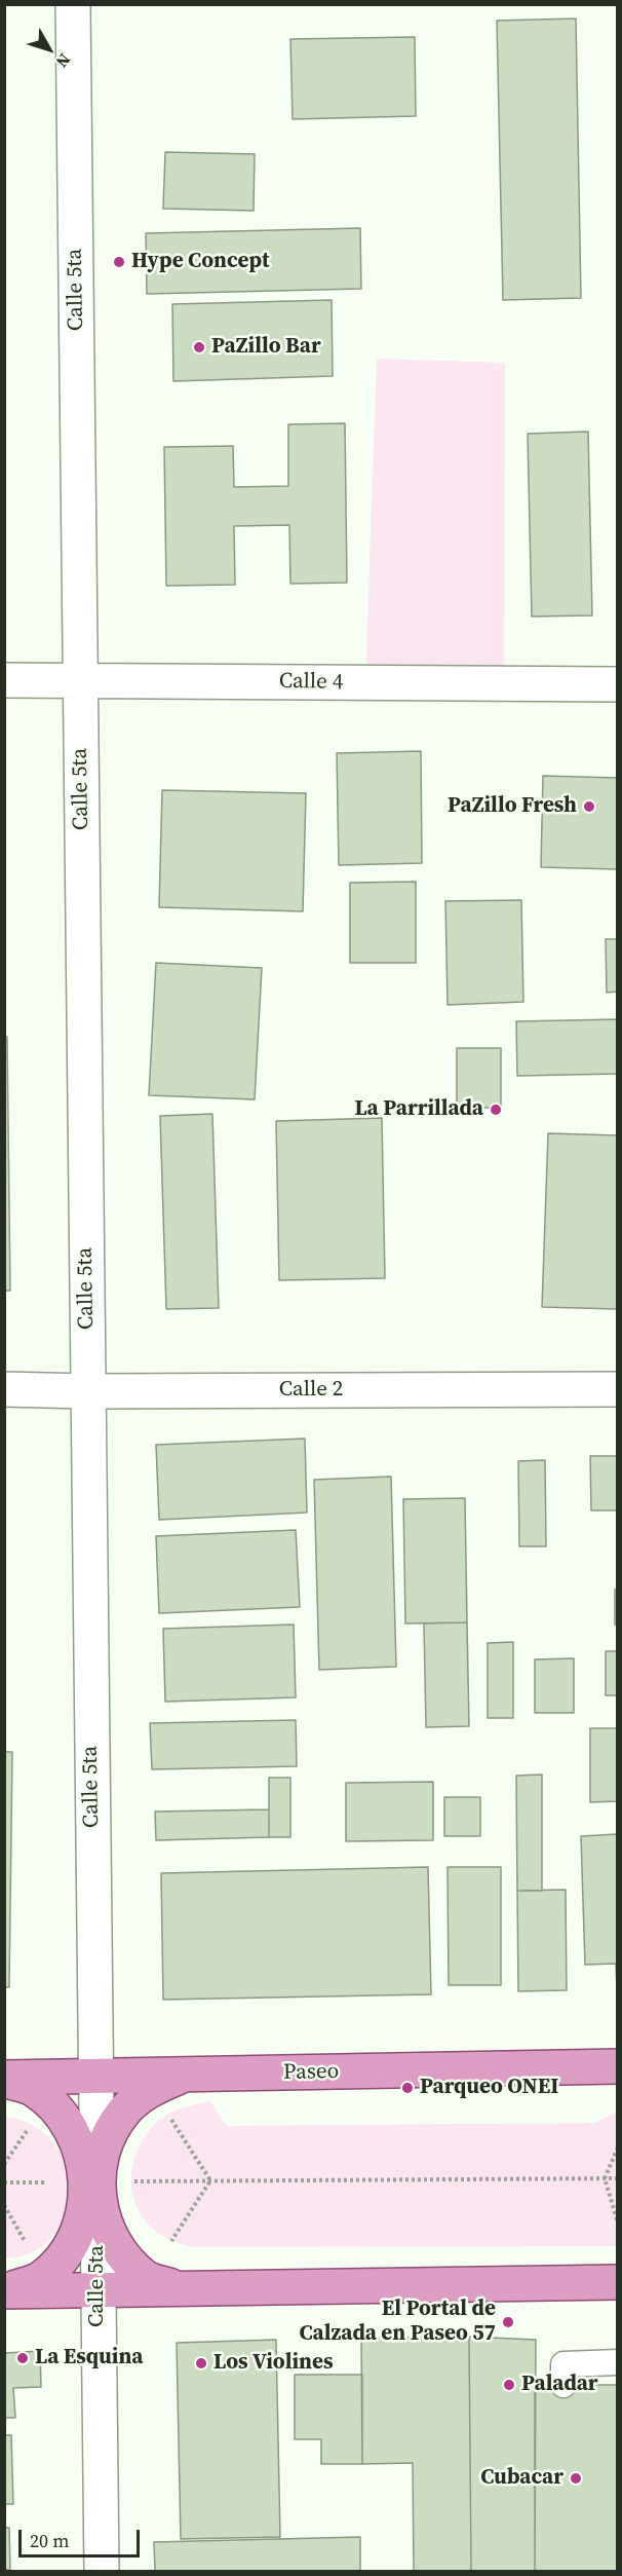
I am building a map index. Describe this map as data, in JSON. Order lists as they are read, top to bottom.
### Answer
{
  "streets": {
    "main road": ["Paseo"],
    "street": ["Calle 5ta", "Calle 4", "Calle 2"]
  },
  "crossings": [
    ["Calle 5ta", "Calle 4"],
    ["Calle 5ta", "Calle 2"],
    ["Calle 5ta", "Paseo"]
  ],
  "places": [
    "Hype Concept",
    "PaZillo Bar",
    "PaZillo Fresh",
    "La Parrillada",
    "Parqueo ONEI",
    "El Portal de Calzada en Paseo 57",
    "La Esquina",
    "Los Violines",
    "Paladar",
    "Cubacar"
  ],
  "scale_bar": "20 m",
  "north": "bottom right"
}
